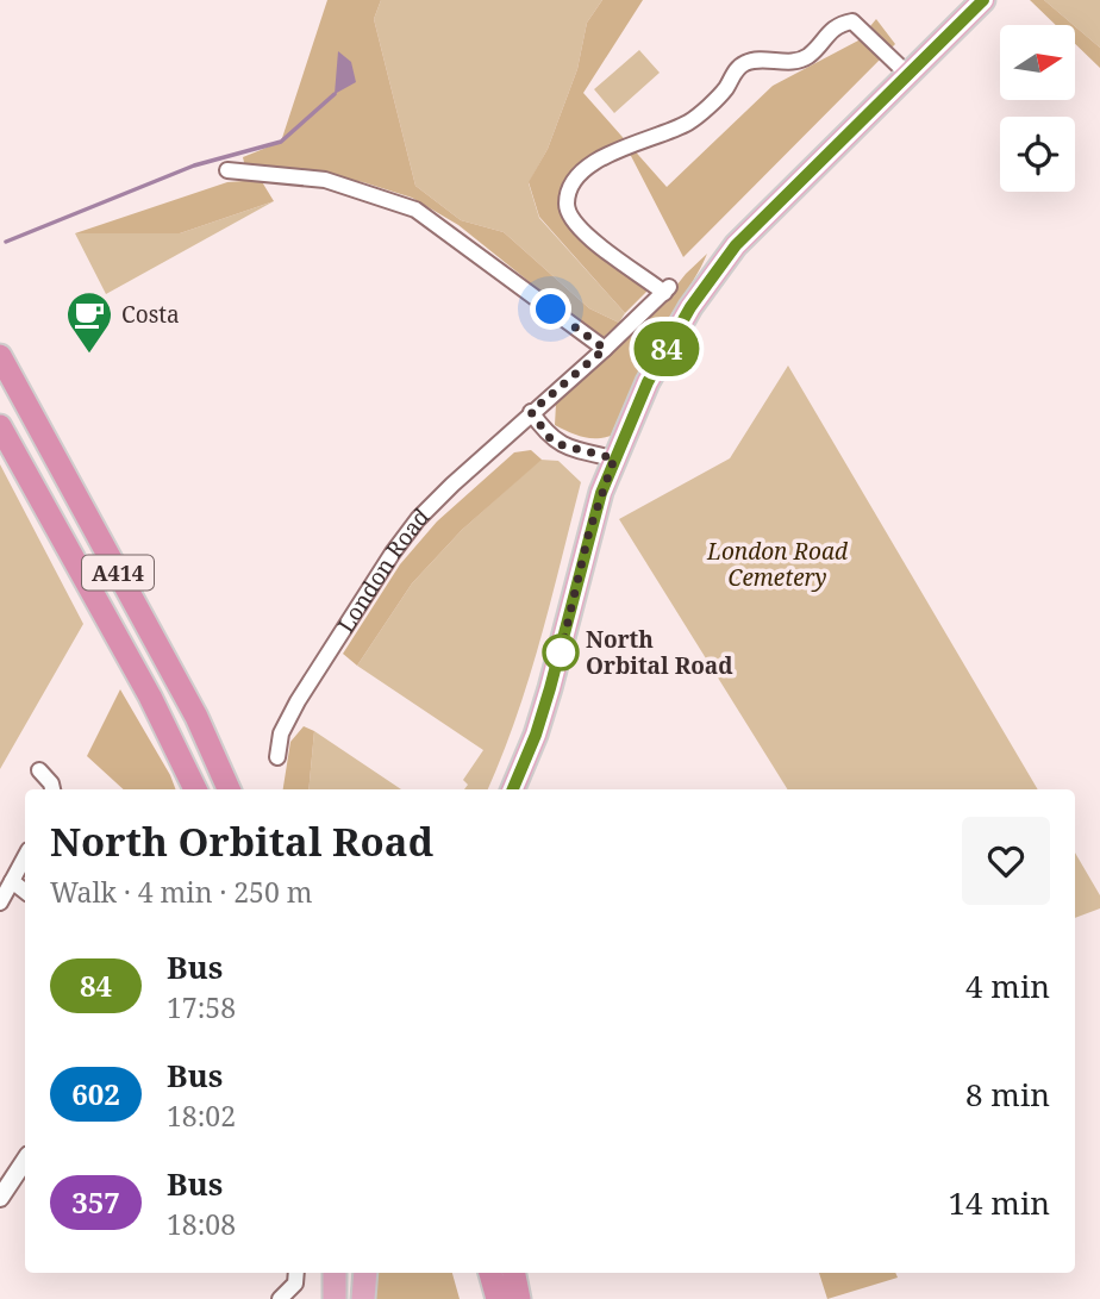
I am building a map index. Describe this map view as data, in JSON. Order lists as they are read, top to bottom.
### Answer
{
  "streets": {
    "highway": ["A414"],
    "street": ["London Road"]
  },
  "parks": ["London Road Cemetery"],
  "places": {
    "cafe": ["Costa"],
    "other": ["North Orbital Road"]
  },
  "lines": ["bus line 84"],
  "north": "right",
  "page": {
    "on_map": "84",
    "heading": ["North Orbital Road", "Walk · 4 min · 250 m"],
    "list": [
      {
        "mark": "84",
        "name": "Bus",
        "note": "17:58",
        "value": "4 min"
      },
      {
        "mark": "602",
        "name": "Bus",
        "note": "18:02",
        "value": "8 min"
      },
      {
        "mark": "357",
        "name": "Bus",
        "note": "18:08",
        "value": "14 min"
      }
    ]
  }
}
